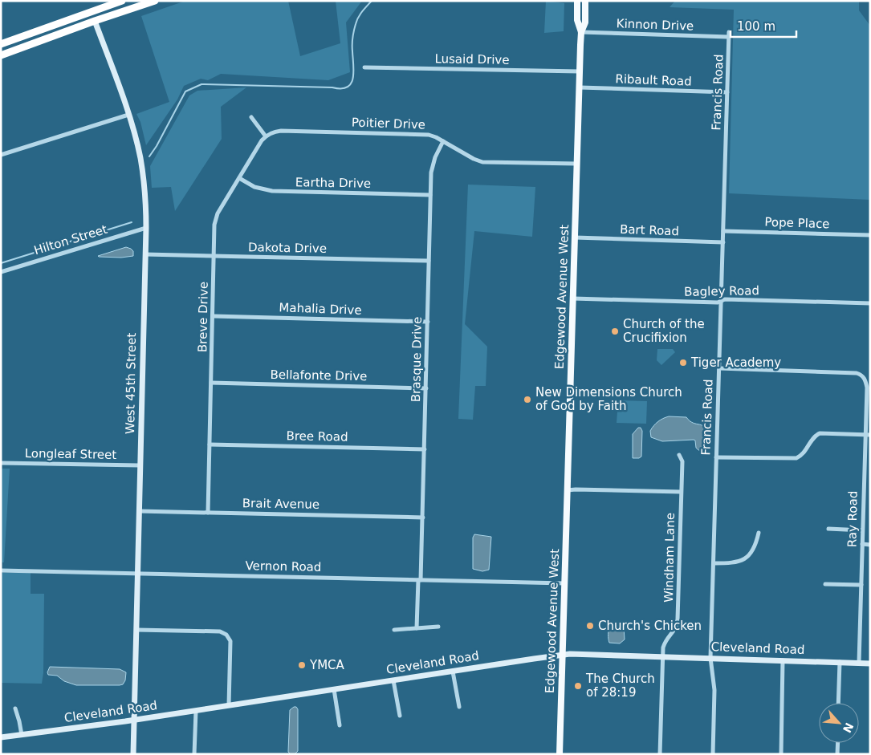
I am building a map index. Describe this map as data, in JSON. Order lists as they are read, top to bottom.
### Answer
{
  "streets": {
    "main road": ["Edgewood Avenue West"],
    "street": [
      "Kinnon Drive",
      "Lusaid Drive",
      "Ribault Road",
      "Francis Road",
      "Poitier Drive",
      "Eartha Drive",
      "Pope Place",
      "Bart Road",
      "Hilton Street",
      "Dakota Drive",
      "Bagley Road",
      "Mahalia Drive",
      "Breve Drive",
      "Brasque Drive",
      "Bellafonte Drive",
      "West 45th Street",
      "Bree Road",
      "Longleaf Street",
      "Brait Avenue",
      "Ray Road",
      "Windham Lane",
      "Vernon Road",
      "Cleveland Road"
    ]
  },
  "crossings": [
    ["Kinnon Drive", "Francis Road"],
    ["Kinnon Drive", "Edgewood Avenue West"],
    ["Lusaid Drive", "Edgewood Avenue West"],
    ["Ribault Road", "Francis Road"],
    ["Ribault Road", "Edgewood Avenue West"],
    ["Francis Road", "Pope Place"],
    ["Francis Road", "Bart Road"],
    ["Francis Road", "Bagley Road"],
    ["Francis Road", "Ray Road"],
    ["Francis Road", "Cleveland Road"],
    ["Poitier Drive", "Edgewood Avenue West"],
    ["Poitier Drive", "Breve Drive"],
    ["Poitier Drive", "Brasque Drive"],
    ["Eartha Drive", "Breve Drive"],
    ["Eartha Drive", "Brasque Drive"],
    ["Bart Road", "Edgewood Avenue West"],
    ["Hilton Street", "West 45th Street"],
    ["Dakota Drive", "Breve Drive"],
    ["Dakota Drive", "Brasque Drive"],
    ["Dakota Drive", "West 45th Street"],
    ["Bagley Road", "Edgewood Avenue West"],
    ["Edgewood Avenue West", "Vernon Road"],
    ["Edgewood Avenue West", "Cleveland Road"],
    ["Mahalia Drive", "Breve Drive"],
    ["Mahalia Drive", "Brasque Drive"],
    ["Breve Drive", "Bellafonte Drive"],
    ["Breve Drive", "Bree Road"],
    ["Breve Drive", "Brait Avenue"],
    ["Brasque Drive", "Bellafonte Drive"],
    ["Brasque Drive", "Bree Road"],
    ["Brasque Drive", "Brait Avenue"],
    ["Brasque Drive", "Vernon Road"],
    ["West 45th Street", "Longleaf Street"],
    ["West 45th Street", "Brait Avenue"],
    ["West 45th Street", "Vernon Road"],
    ["West 45th Street", "Cleveland Road"],
    ["Ray Road", "Cleveland Road"],
    ["Windham Lane", "Cleveland Road"]
  ],
  "places": [
    "Church of the Crucifixion",
    "Tiger Academy",
    "New Dimensions Church of God by Faith",
    "Church's Chicken",
    "YMCA",
    "The Church of 28:19"
  ],
  "scale_bar": "100 m",
  "north": "bottom right"
}
